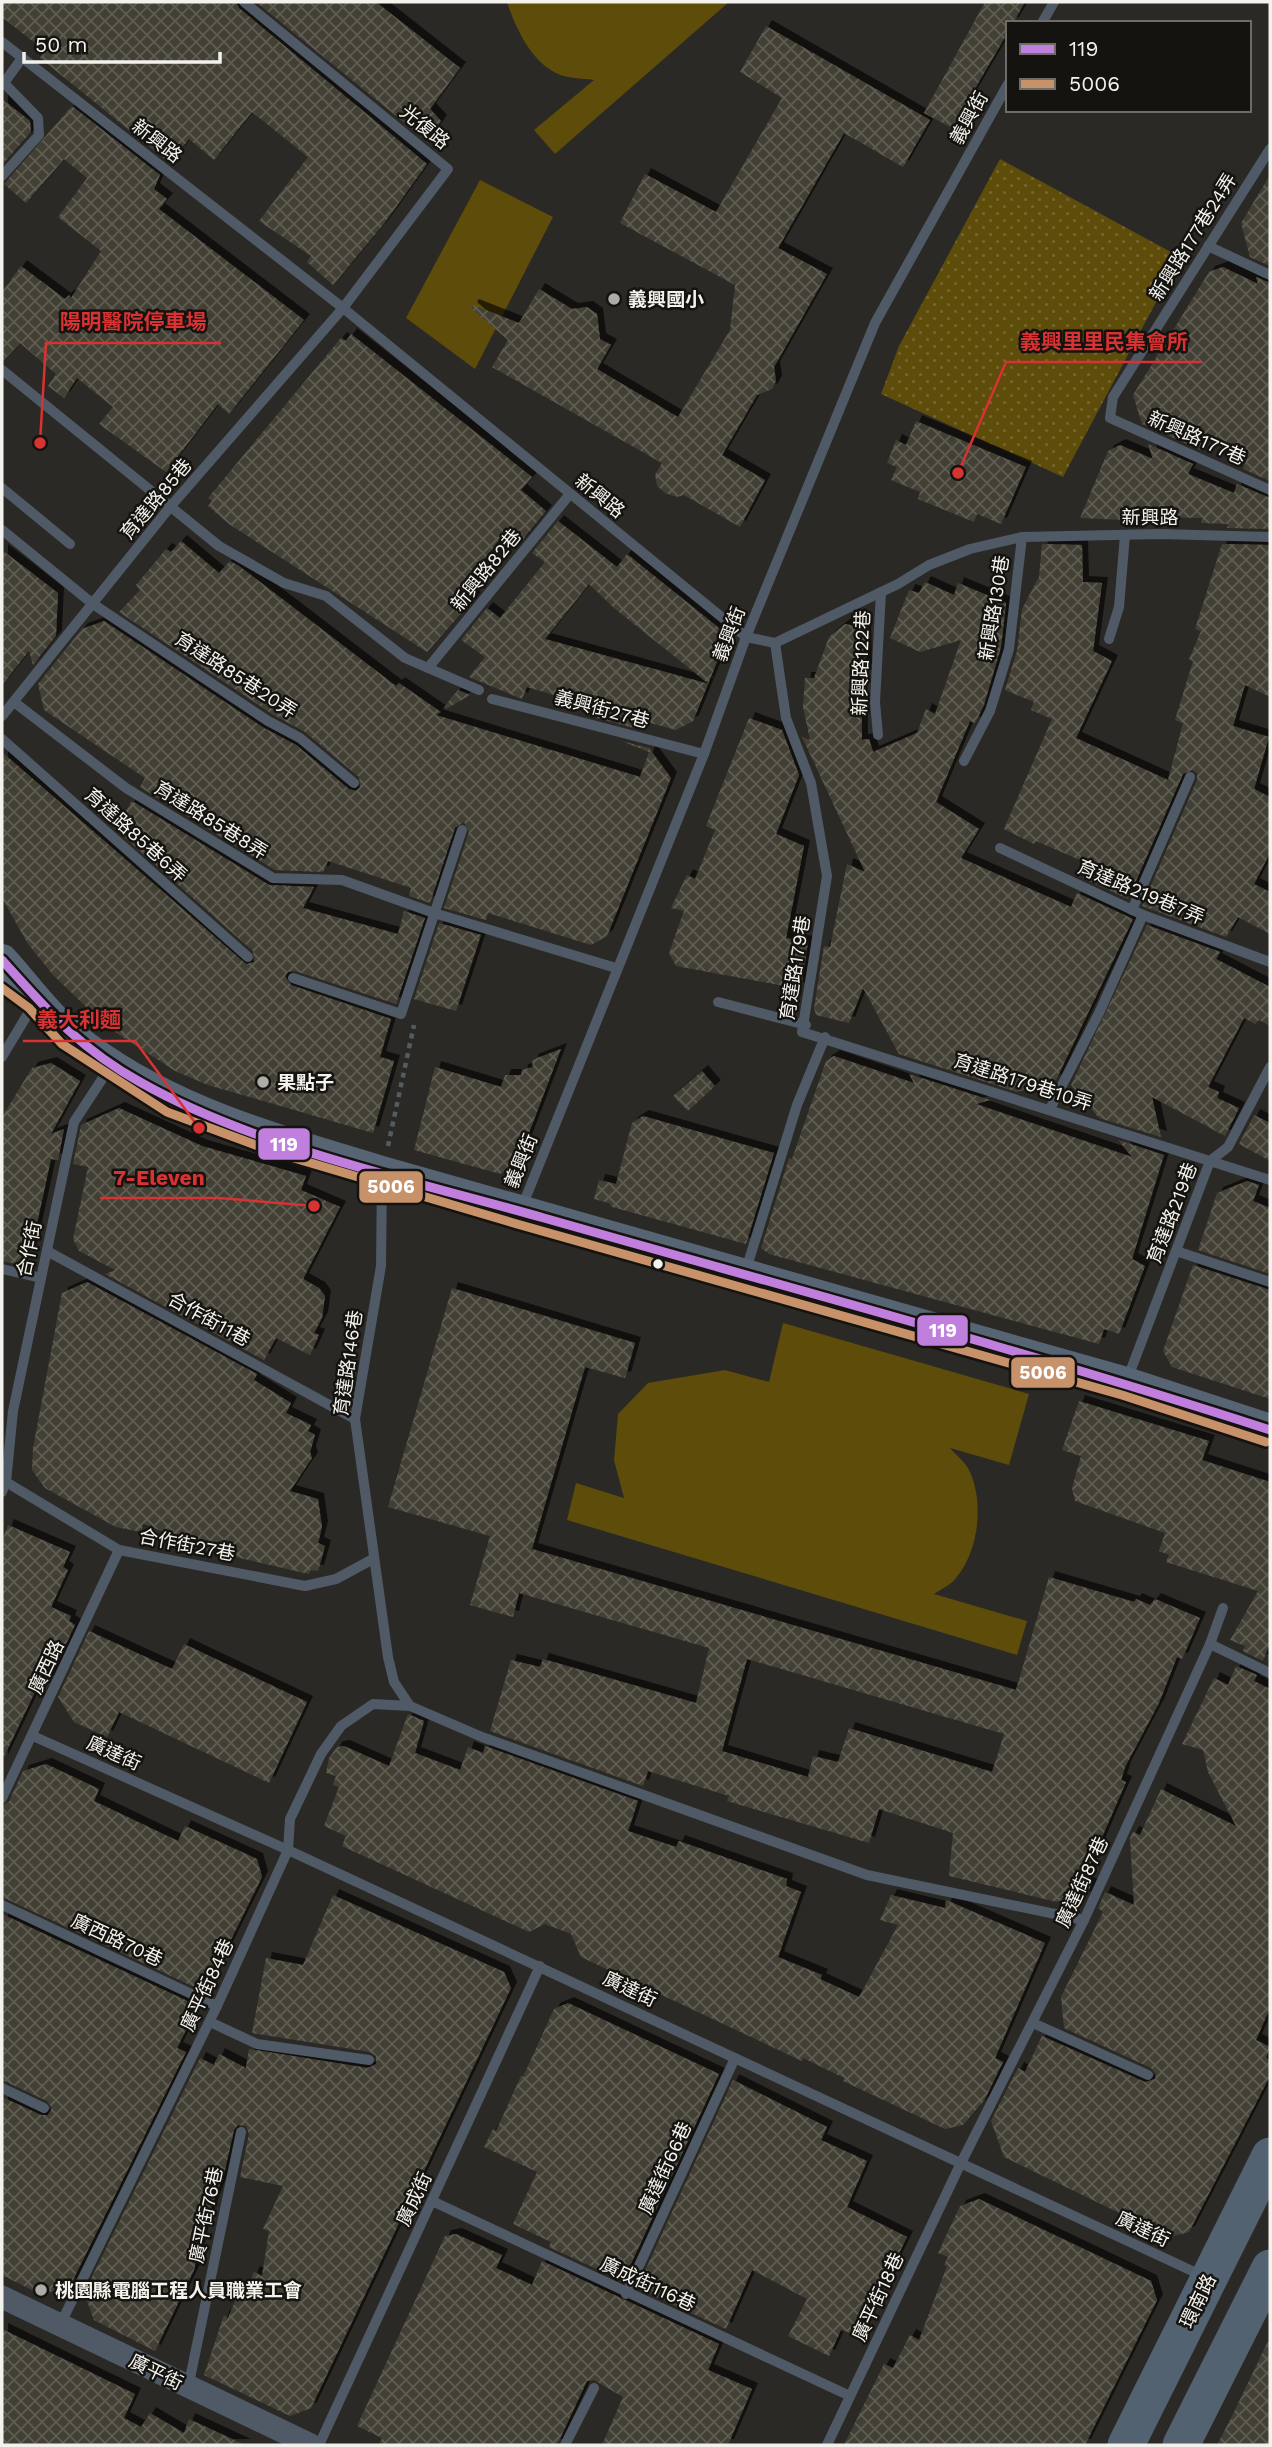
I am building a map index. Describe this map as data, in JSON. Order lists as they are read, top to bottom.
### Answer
{
  "streets": {
    "main road": ["環南路"],
    "street": ["廣平街"],
    "lane": [
      "義興街",
      "光復路",
      "新興路",
      "新興路177巷24弄",
      "新興路177巷",
      "育達路85巷",
      "新興路82巷",
      "新興路130巷",
      "新興路122巷",
      "育達路85巷20弄",
      "義興街27巷",
      "育達路85巷8弄",
      "育達路85巷6弄",
      "育達路219巷7弄",
      "育達路179巷",
      "育達路179巷10弄",
      "育達路219巷",
      "合作街",
      "合作街11巷",
      "育達路146巷",
      "合作街27巷",
      "廣西路",
      "廣達街",
      "廣達街87巷",
      "廣西路70巷",
      "廣平街84巷",
      "廣達街66巷",
      "廣成街",
      "廣平街76巷",
      "廣成街116巷",
      "廣平街18巷"
    ]
  },
  "crossings": [
    ["義興街", "新興路"],
    ["義興街", "義興街27巷"],
    ["義興街", "育達路85巷8弄"],
    ["光復路", "新興路"],
    ["光復路", "育達路85巷"],
    ["新興路", "育達路85巷"],
    ["新興路", "新興路82巷"],
    ["新興路", "新興路130巷"],
    ["新興路", "新興路122巷"],
    ["新興路", "育達路179巷"],
    ["新興路177巷24弄", "新興路177巷"],
    ["育達路85巷", "育達路85巷20弄"],
    ["育達路85巷", "育達路85巷8弄"],
    ["育達路179巷", "育達路179巷10弄"],
    ["育達路179巷10弄", "育達路219巷"],
    ["合作街", "合作街11巷"],
    ["合作街", "合作街27巷"],
    ["合作街11巷", "育達路146巷"],
    ["育達路146巷", "合作街27巷"],
    ["育達路146巷", "廣平街84巷"],
    ["合作街27巷", "廣西路"],
    ["廣西路", "廣達街"],
    ["廣達街", "廣達街87巷"],
    ["廣達街", "廣平街84巷"],
    ["廣達街", "廣達街66巷"],
    ["廣達街", "廣成街"],
    ["廣達街", "廣平街18巷"],
    ["廣達街", "環南路"],
    ["廣達街87巷", "廣平街18巷"],
    ["廣西路70巷", "廣平街84巷"],
    ["廣平街84巷", "廣平街"],
    ["廣達街66巷", "廣成街116巷"],
    ["廣成街", "廣成街116巷"],
    ["廣平街76巷", "廣平街"],
    ["廣成街116巷", "廣平街18巷"]
  ],
  "places": [
    "義興國小",
    "陽明醫院停車場",
    "義興里里民集會所",
    "果點子",
    "義大利麵",
    "7-Eleven",
    "桃園縣電腦工程人員職業工會"
  ],
  "lines": ["transit line 119", "transit line 5006"],
  "legend": ["119", "5006"],
  "scale_bar": "50 m"
}
